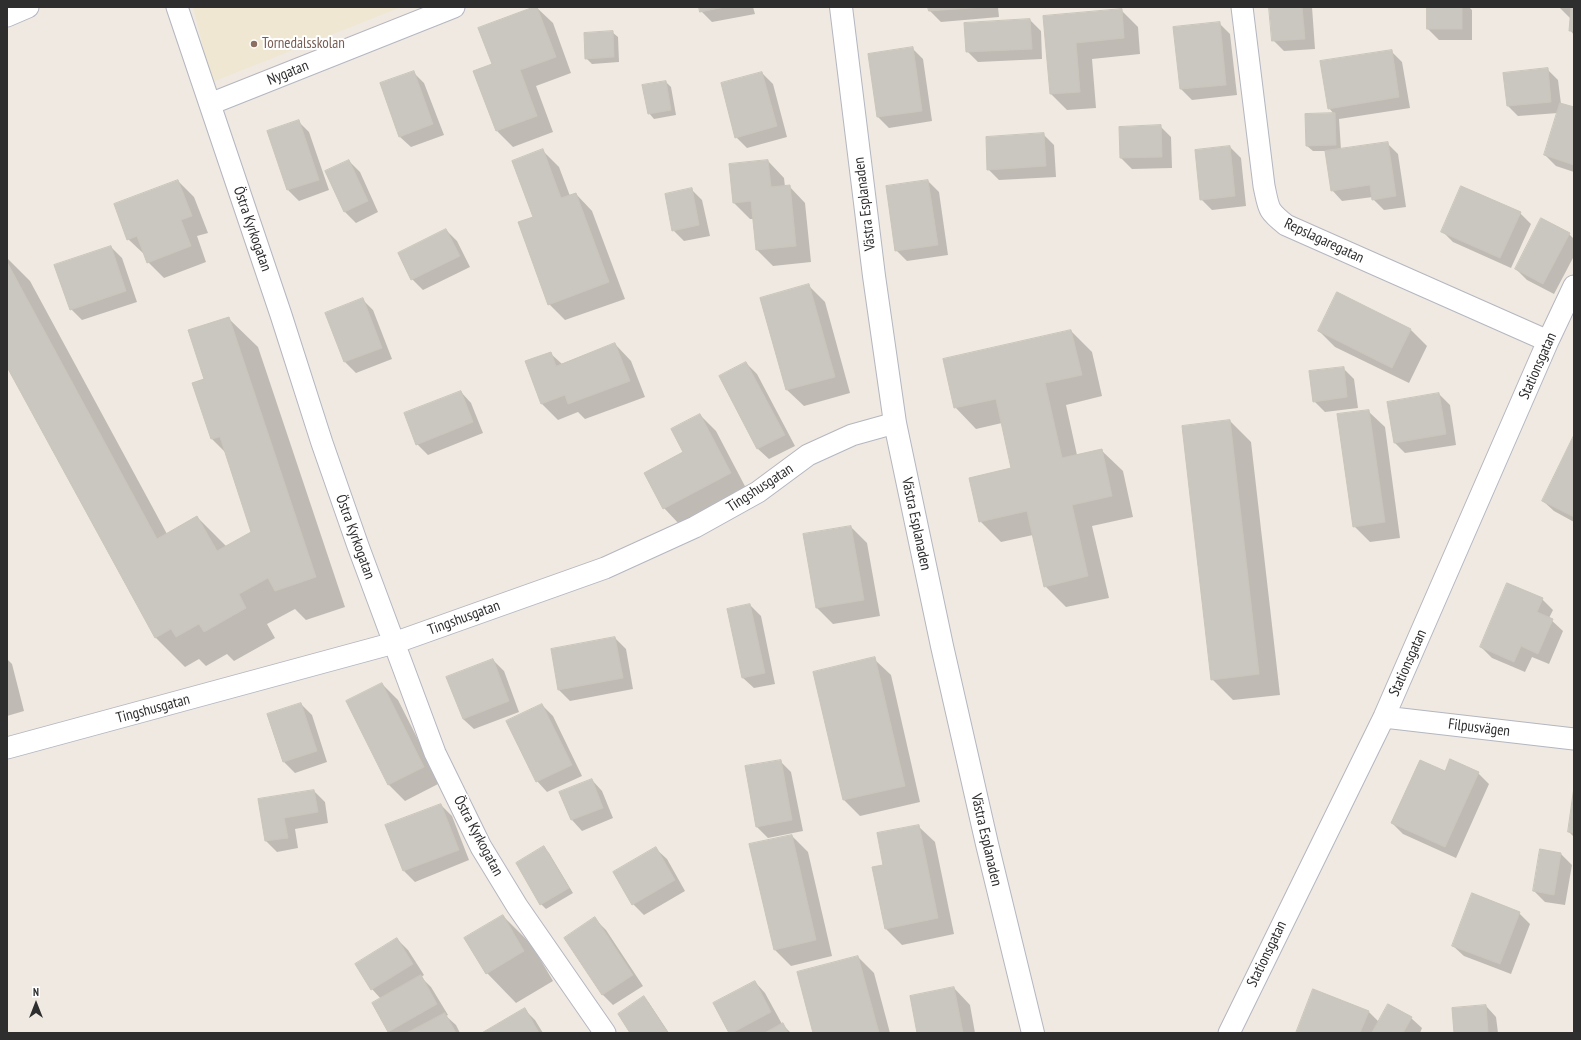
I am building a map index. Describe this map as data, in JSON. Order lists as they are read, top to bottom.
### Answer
{
  "streets": {
    "street": [
      "Nygatan",
      "Västra Esplanaden",
      "Östra Kyrkogatan",
      "Repslagaregatan",
      "Stationsgatan",
      "Tingshusgatan",
      "Filpusvägen"
    ]
  },
  "crossings": [
    ["Nygatan", "Östra Kyrkogatan"],
    ["Västra Esplanaden", "Tingshusgatan"],
    ["Östra Kyrkogatan", "Tingshusgatan"],
    ["Repslagaregatan", "Stationsgatan"],
    ["Stationsgatan", "Filpusvägen"]
  ],
  "places": ["Tornedalsskolan"],
  "north": "top"
}
